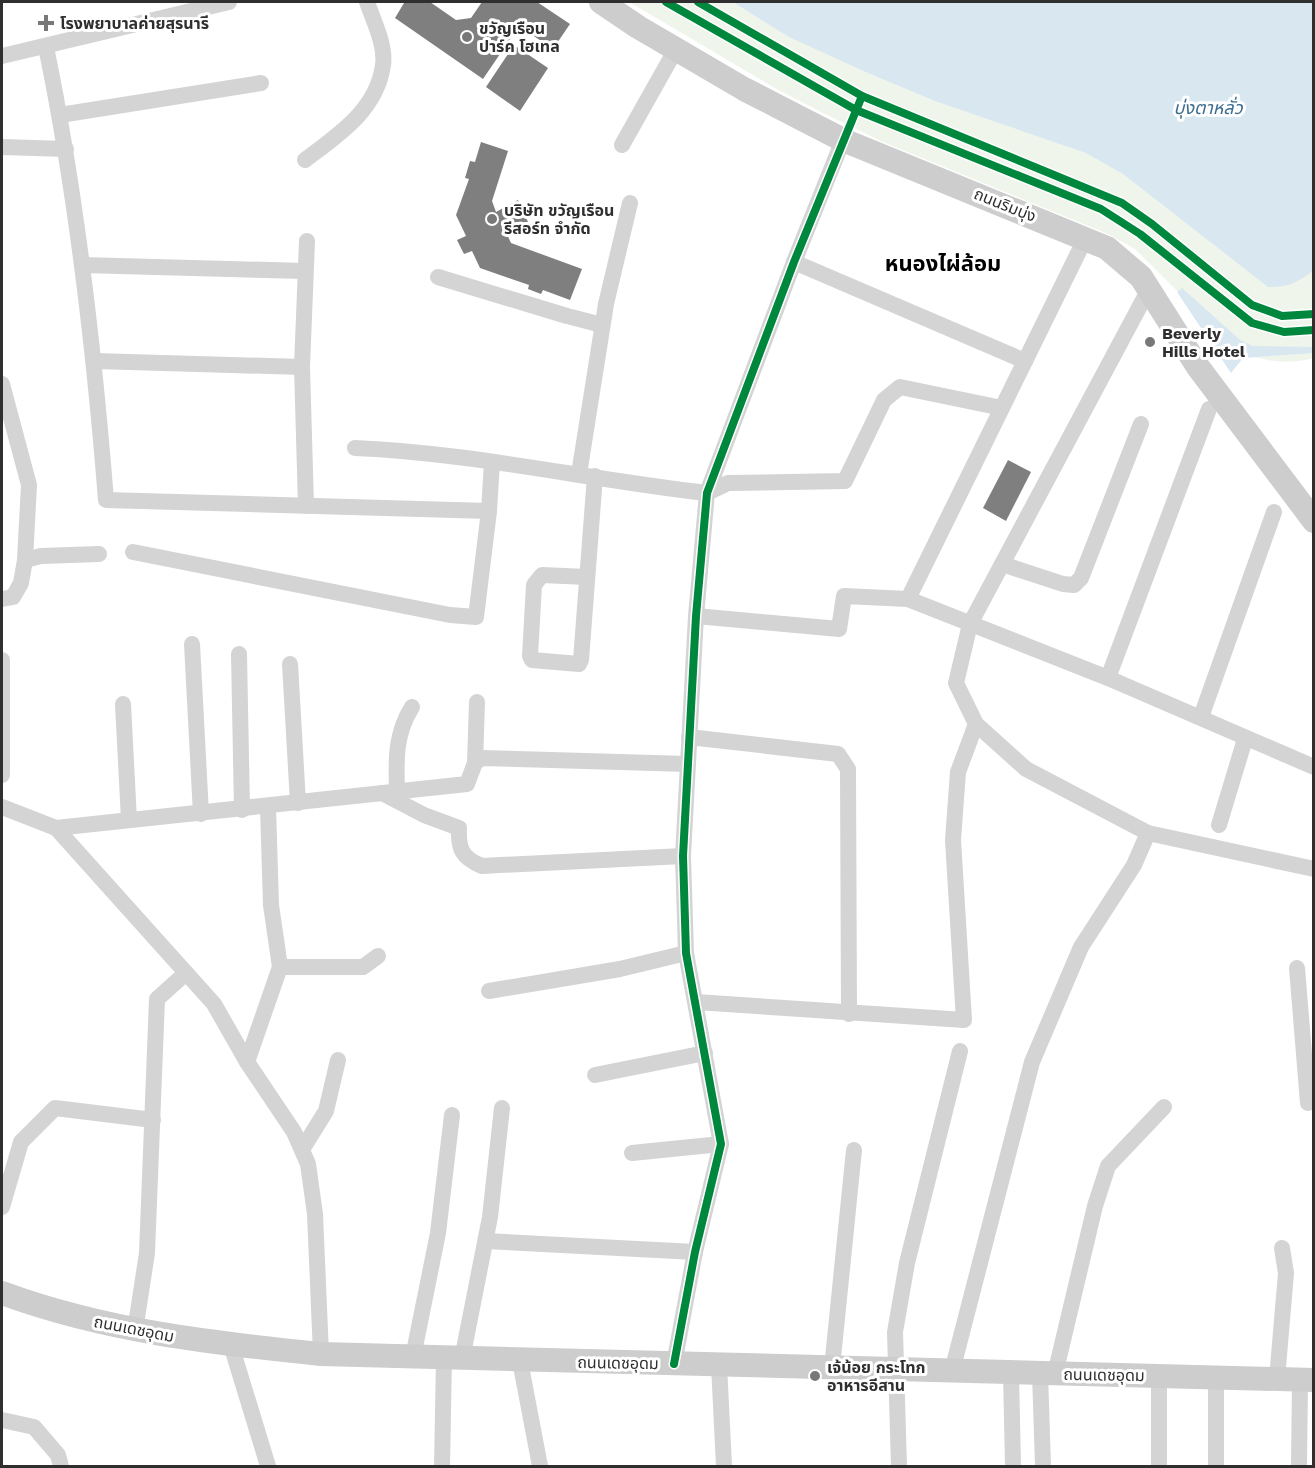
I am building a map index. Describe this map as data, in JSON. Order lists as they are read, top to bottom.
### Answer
{
  "streets": {
    "main road": ["ถนนริมบุ่ง", "ถนนเดชอุดม"]
  },
  "districts": ["หนองไผ่ล้อม"],
  "water": ["บุ่งตาหลั่ว"],
  "places": {
    "health": ["โรงพยาบาลค่ายสุรนารี"],
    "other": [
      "ขวัญเรือน ปาร์ค โฮเทล",
      "บริษัท ขวัญเรือน รีสอร์ท จำกัด",
      "Beverly Hills Hotel",
      "เจ้น้อย กระโทก อาหารอีสาน"
    ]
  }
}
